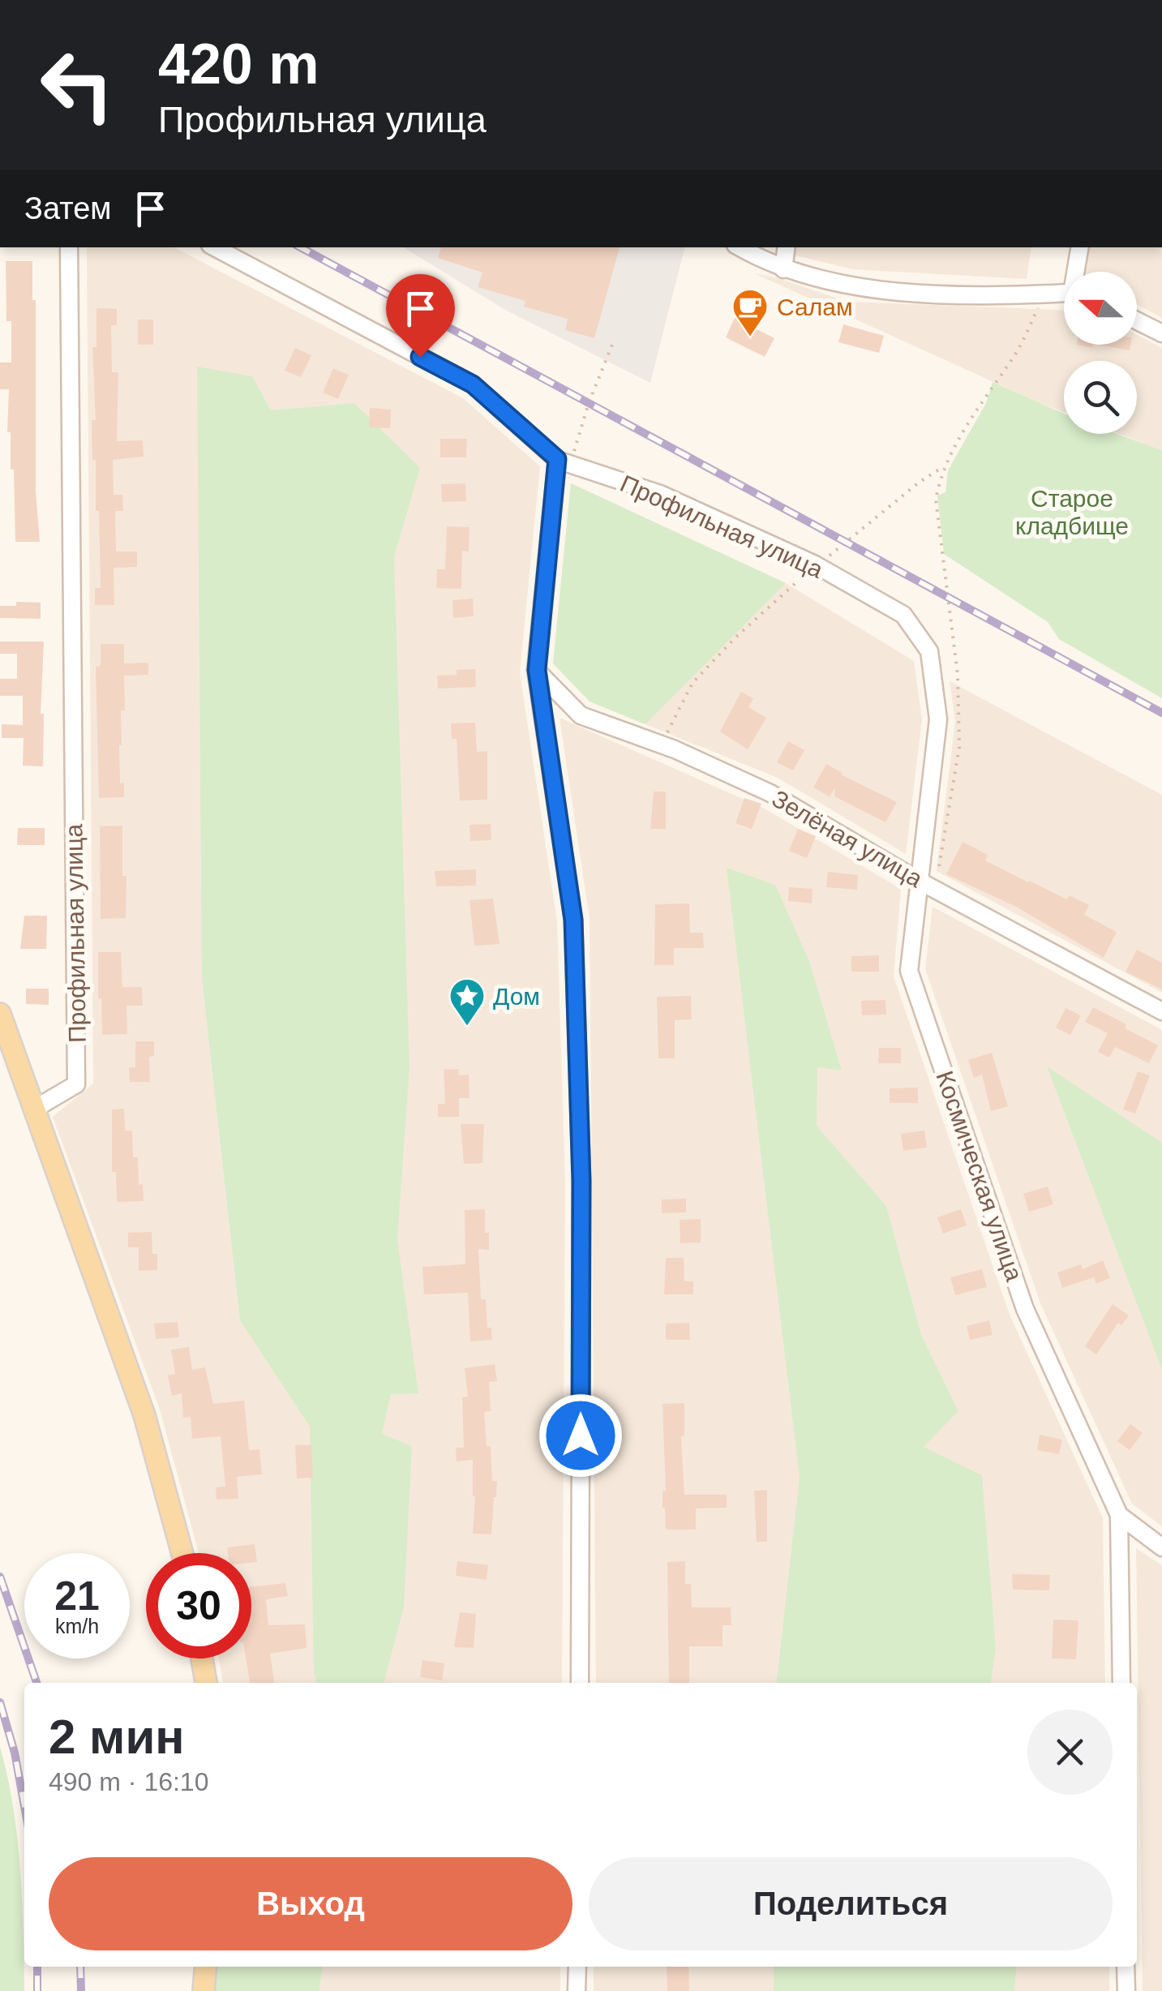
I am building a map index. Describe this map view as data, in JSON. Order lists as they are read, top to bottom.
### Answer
{
  "streets": {
    "street": ["Профильная улица", "Зелёная улица", "Космическая улица"]
  },
  "crossings": [
    ["Профильная улица", "Космическая улица"],
    ["Зелёная улица", "Космическая улица"]
  ],
  "parks": ["Старое кладбище"],
  "places": {
    "cafe": ["Салам"],
    "place": ["Дом"]
  },
  "north": "left",
  "page": {
    "turn": ["420 m", "Профильная улица"],
    "then": "Затем",
    "speed": "21 km/h",
    "limit": "30",
    "heading": ["2 мин", "490 m · 16:10"],
    "buttons": ["Выход", "Поделиться"]
  }
}
